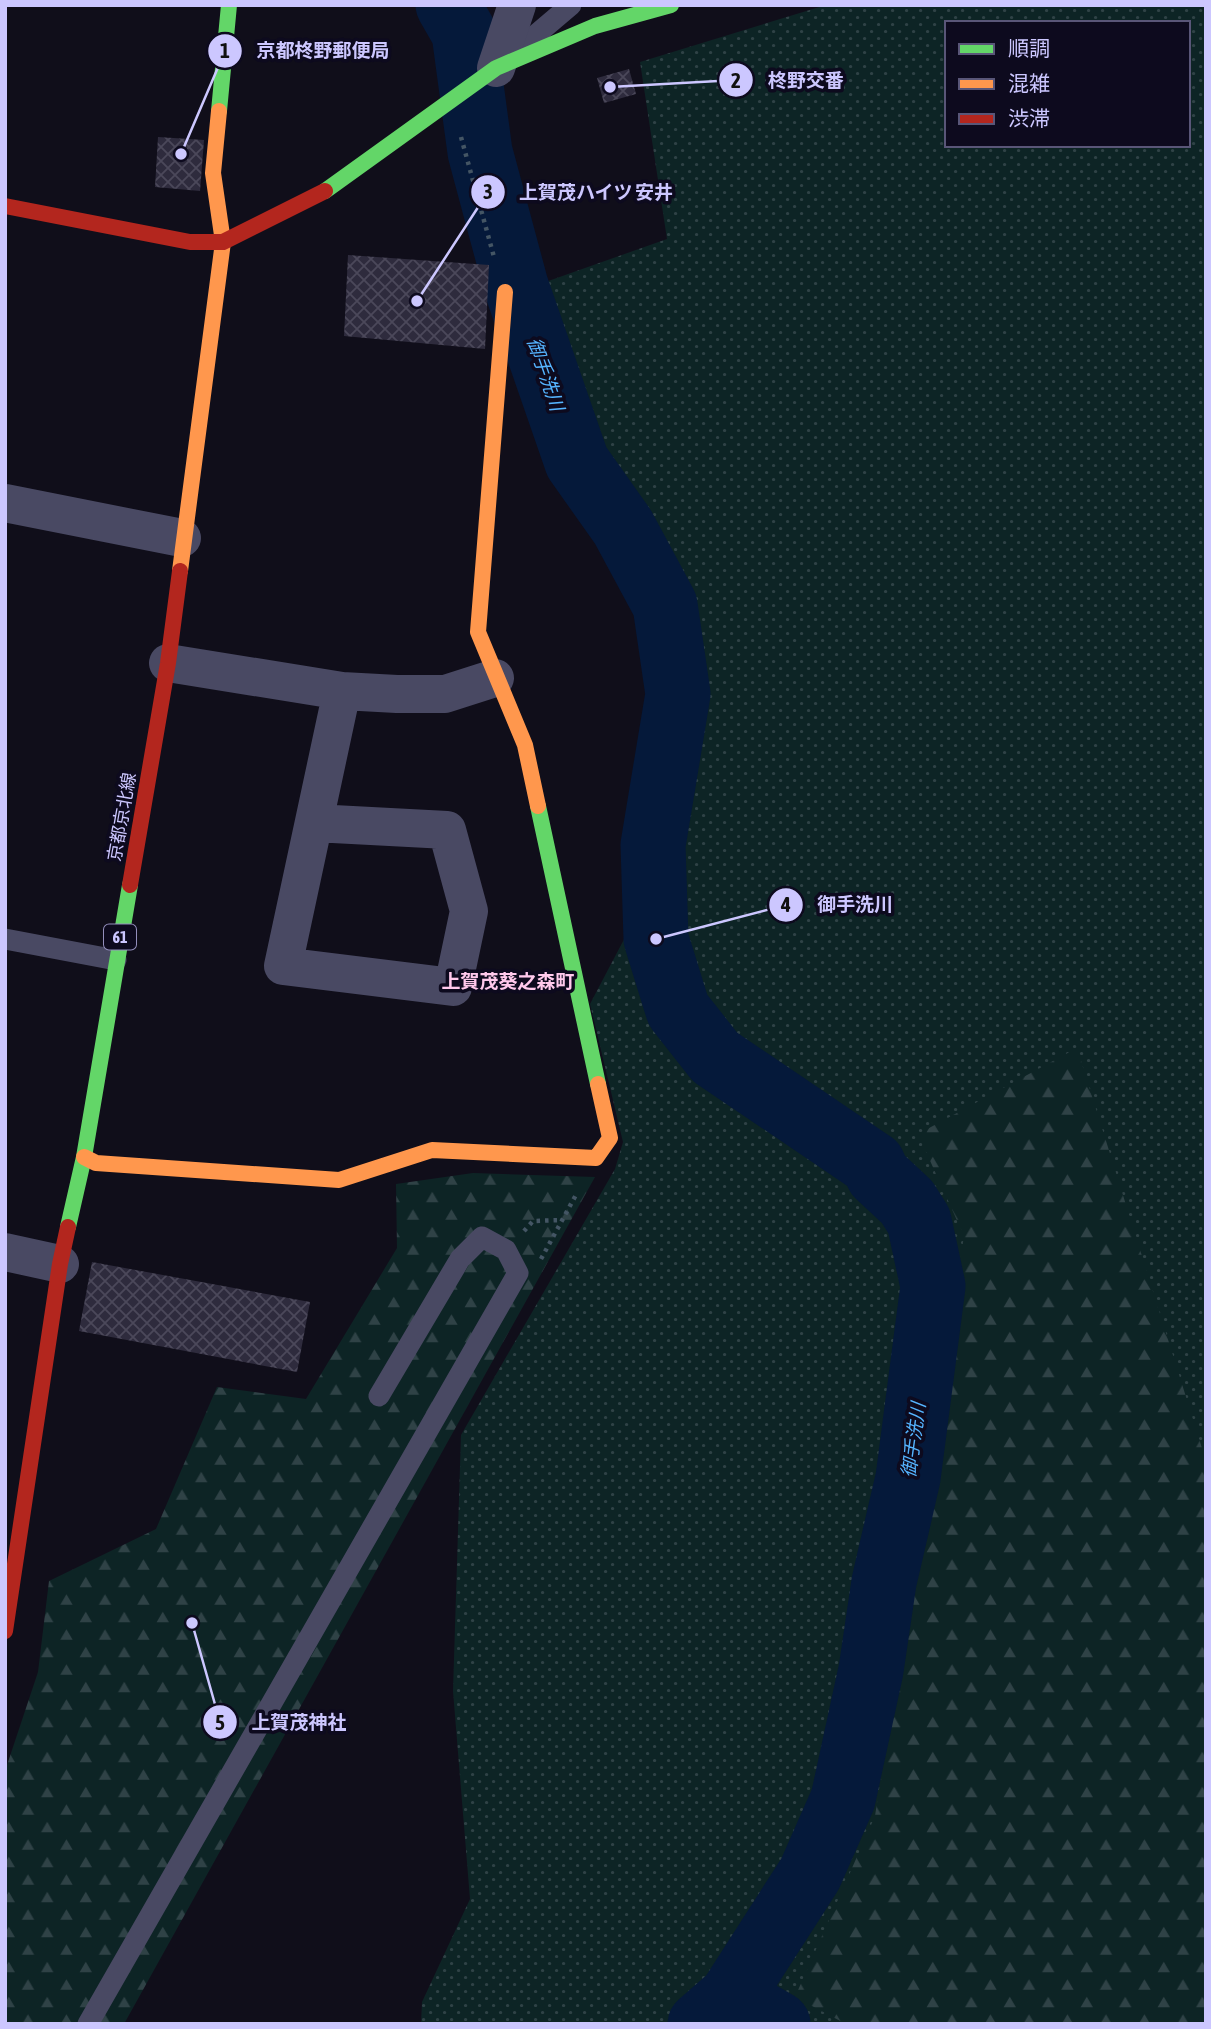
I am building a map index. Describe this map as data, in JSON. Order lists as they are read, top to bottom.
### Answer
{
  "streets": {
    "street": ["京都京北線", "61"]
  },
  "districts": ["上賀茂葵之森町"],
  "water": ["御手洗川"],
  "places": [
    "柊野交番",
    "京都柊野郵便局",
    "上賀茂ハイツ 安井",
    "御手洗川",
    "上賀茂神社"
  ],
  "legend": ["順調", "混雑", "渋滞"]
}
